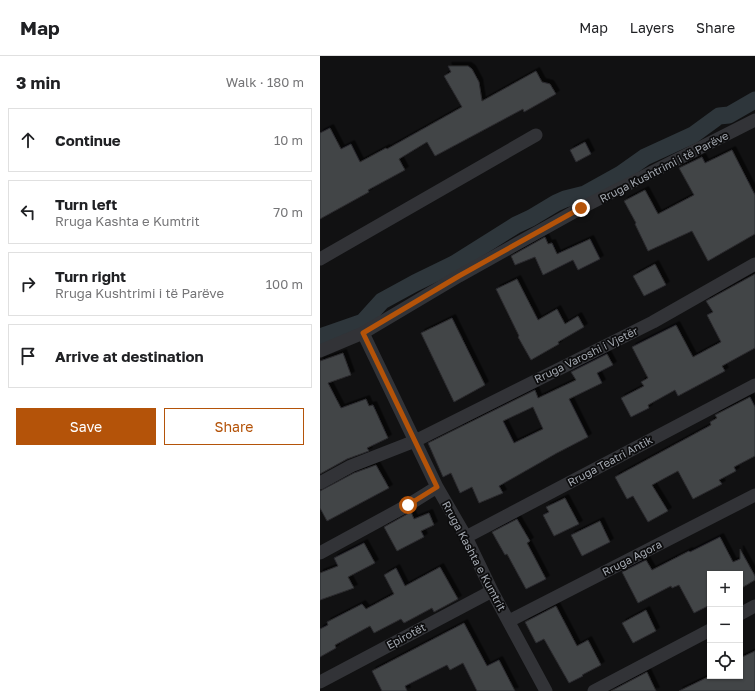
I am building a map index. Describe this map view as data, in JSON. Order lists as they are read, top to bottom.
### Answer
{
  "streets": {
    "street": [
      "Rruga Kushtrimi i të Parëve",
      "Rruga Varoshi i Vjetër",
      "Rruga Teatri Antik",
      "Rruga Kashta e Kumtrit",
      "Rruga Agora",
      "Epirotët"
    ]
  },
  "crossings": [
    ["Rruga Kushtrimi i të Parëve", "Rruga Kashta e Kumtrit"],
    ["Rruga Varoshi i Vjetër", "Rruga Kashta e Kumtrit"],
    ["Rruga Teatri Antik", "Rruga Kashta e Kumtrit"],
    ["Rruga Kashta e Kumtrit", "Rruga Agora"],
    ["Rruga Kashta e Kumtrit", "Epirotët"]
  ],
  "page": {
    "header": "Map",
    "nav": ["Map", "Layers", "Share"],
    "heading": ["3 min", "Walk · 180 m"],
    "list": [
      ["Continue", "10 m"],
      ["Turn left", "Rruga Kashta e Kumtrit", "70 m"],
      ["Turn right", "Rruga Kushtrimi i të Parëve", "100 m"],
      "Arrive at destination"
    ],
    "buttons": ["Save", "Share"],
    "map_buttons": ["+", "−"]
  }
}
